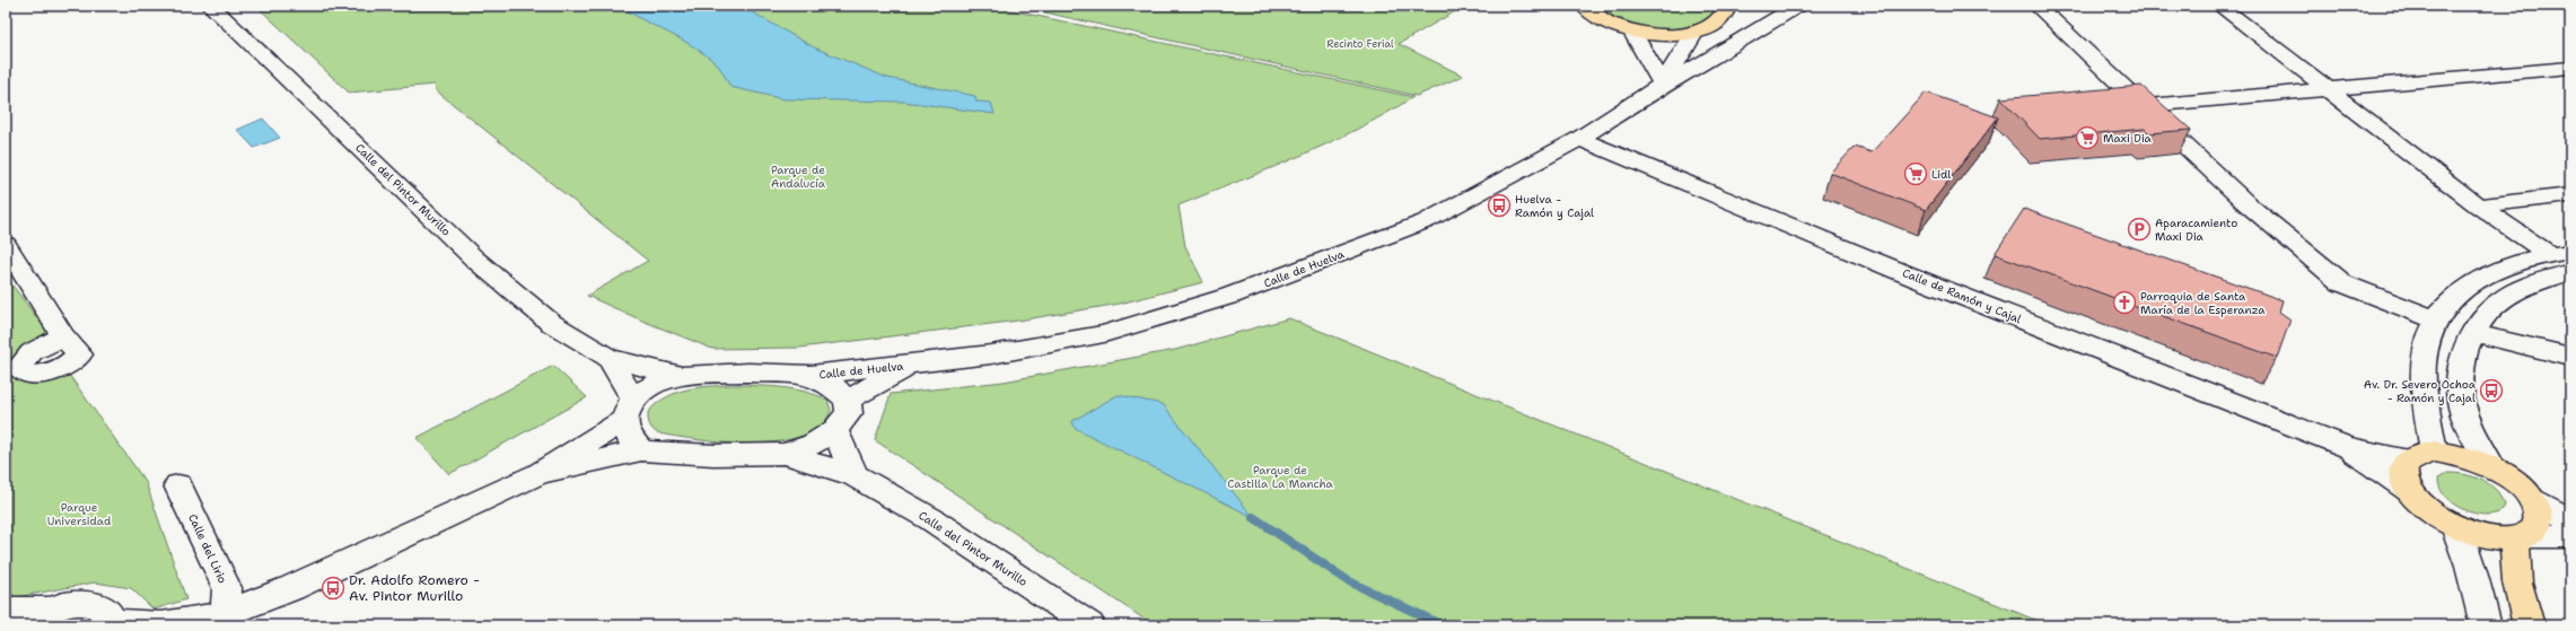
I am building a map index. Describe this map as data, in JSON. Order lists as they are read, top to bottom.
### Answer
{
  "streets": {
    "street": [
      "Calle del Pintor Murillo",
      "Calle de Huelva",
      "Calle de Ramón y Cajal",
      "Calle del Lirio"
    ]
  },
  "crossings": [
    ["Calle del Pintor Murillo", "Calle de Huelva"],
    ["Calle de Huelva", "Calle de Ramón y Cajal"]
  ],
  "parks": [
    "Recinto Ferial",
    "Parque de Andalucía",
    "Parque de Castilla La Mancha",
    "Parque Universidad"
  ],
  "places": {
    "supermarket": ["Maxi Dia", "Lidl"],
    "bus stop": ["Huelva - Ramón y Cajal", "Av. Dr. Severo Ochoa - Ramón y Cajal", "Dr. Adolfo Romero - Av. Pintor Murillo"],
    "parking": ["Aparacamiento Maxi Dia"],
    "church": ["Parroquia de Santa María de la Esperanza"]
  }
}
